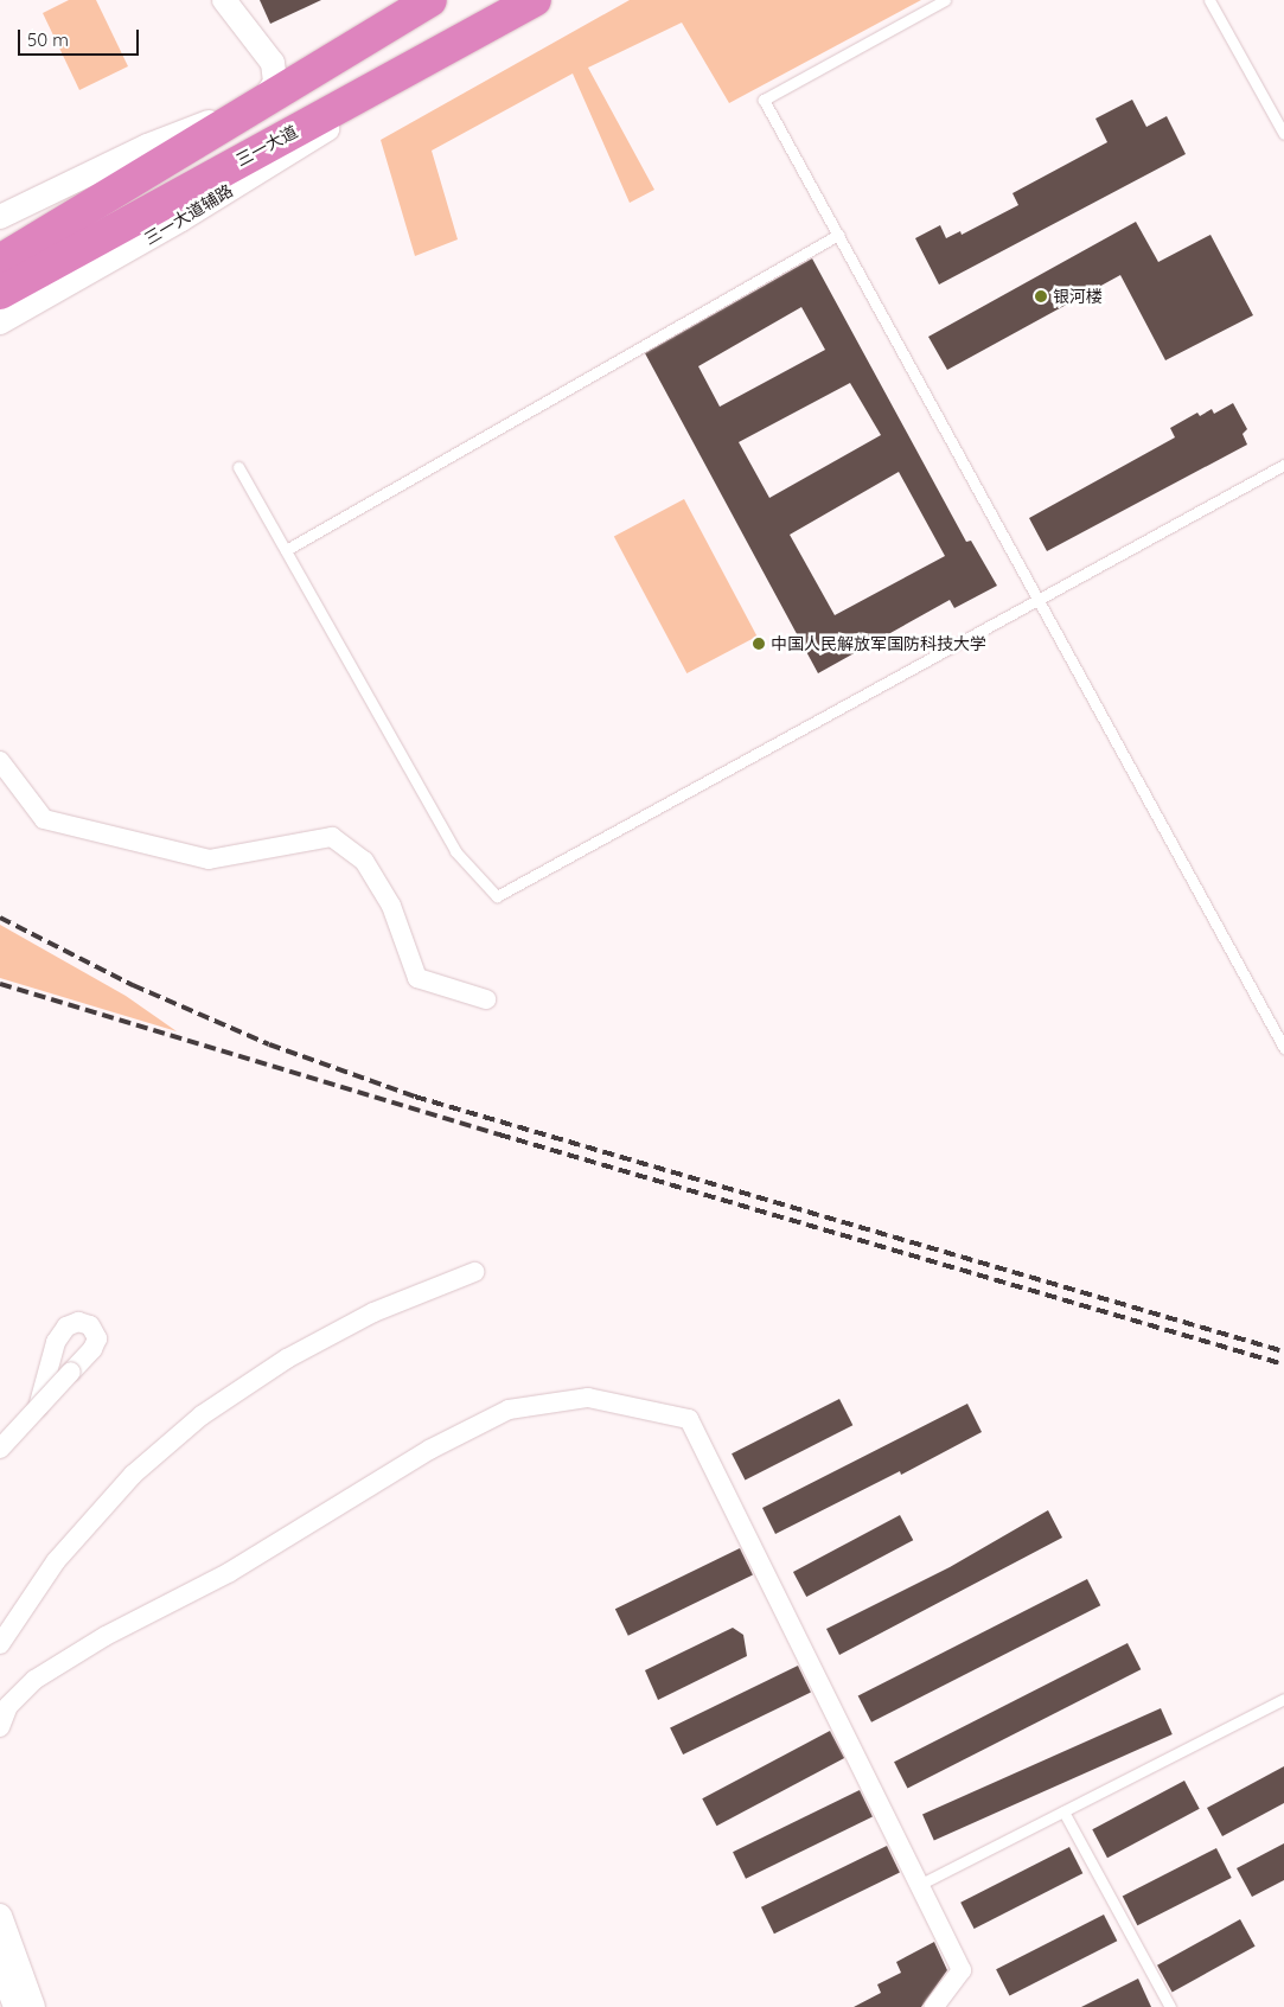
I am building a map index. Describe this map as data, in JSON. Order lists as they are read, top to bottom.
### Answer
{
  "streets": {
    "highway": ["三一大道"],
    "street": ["三一大道辅路"]
  },
  "crossings": [
    ["三一大道", "三一大道辅路"]
  ],
  "places": ["银河楼", "中国人民解放军国防科技大学"],
  "scale_bar": "50 m"
}
